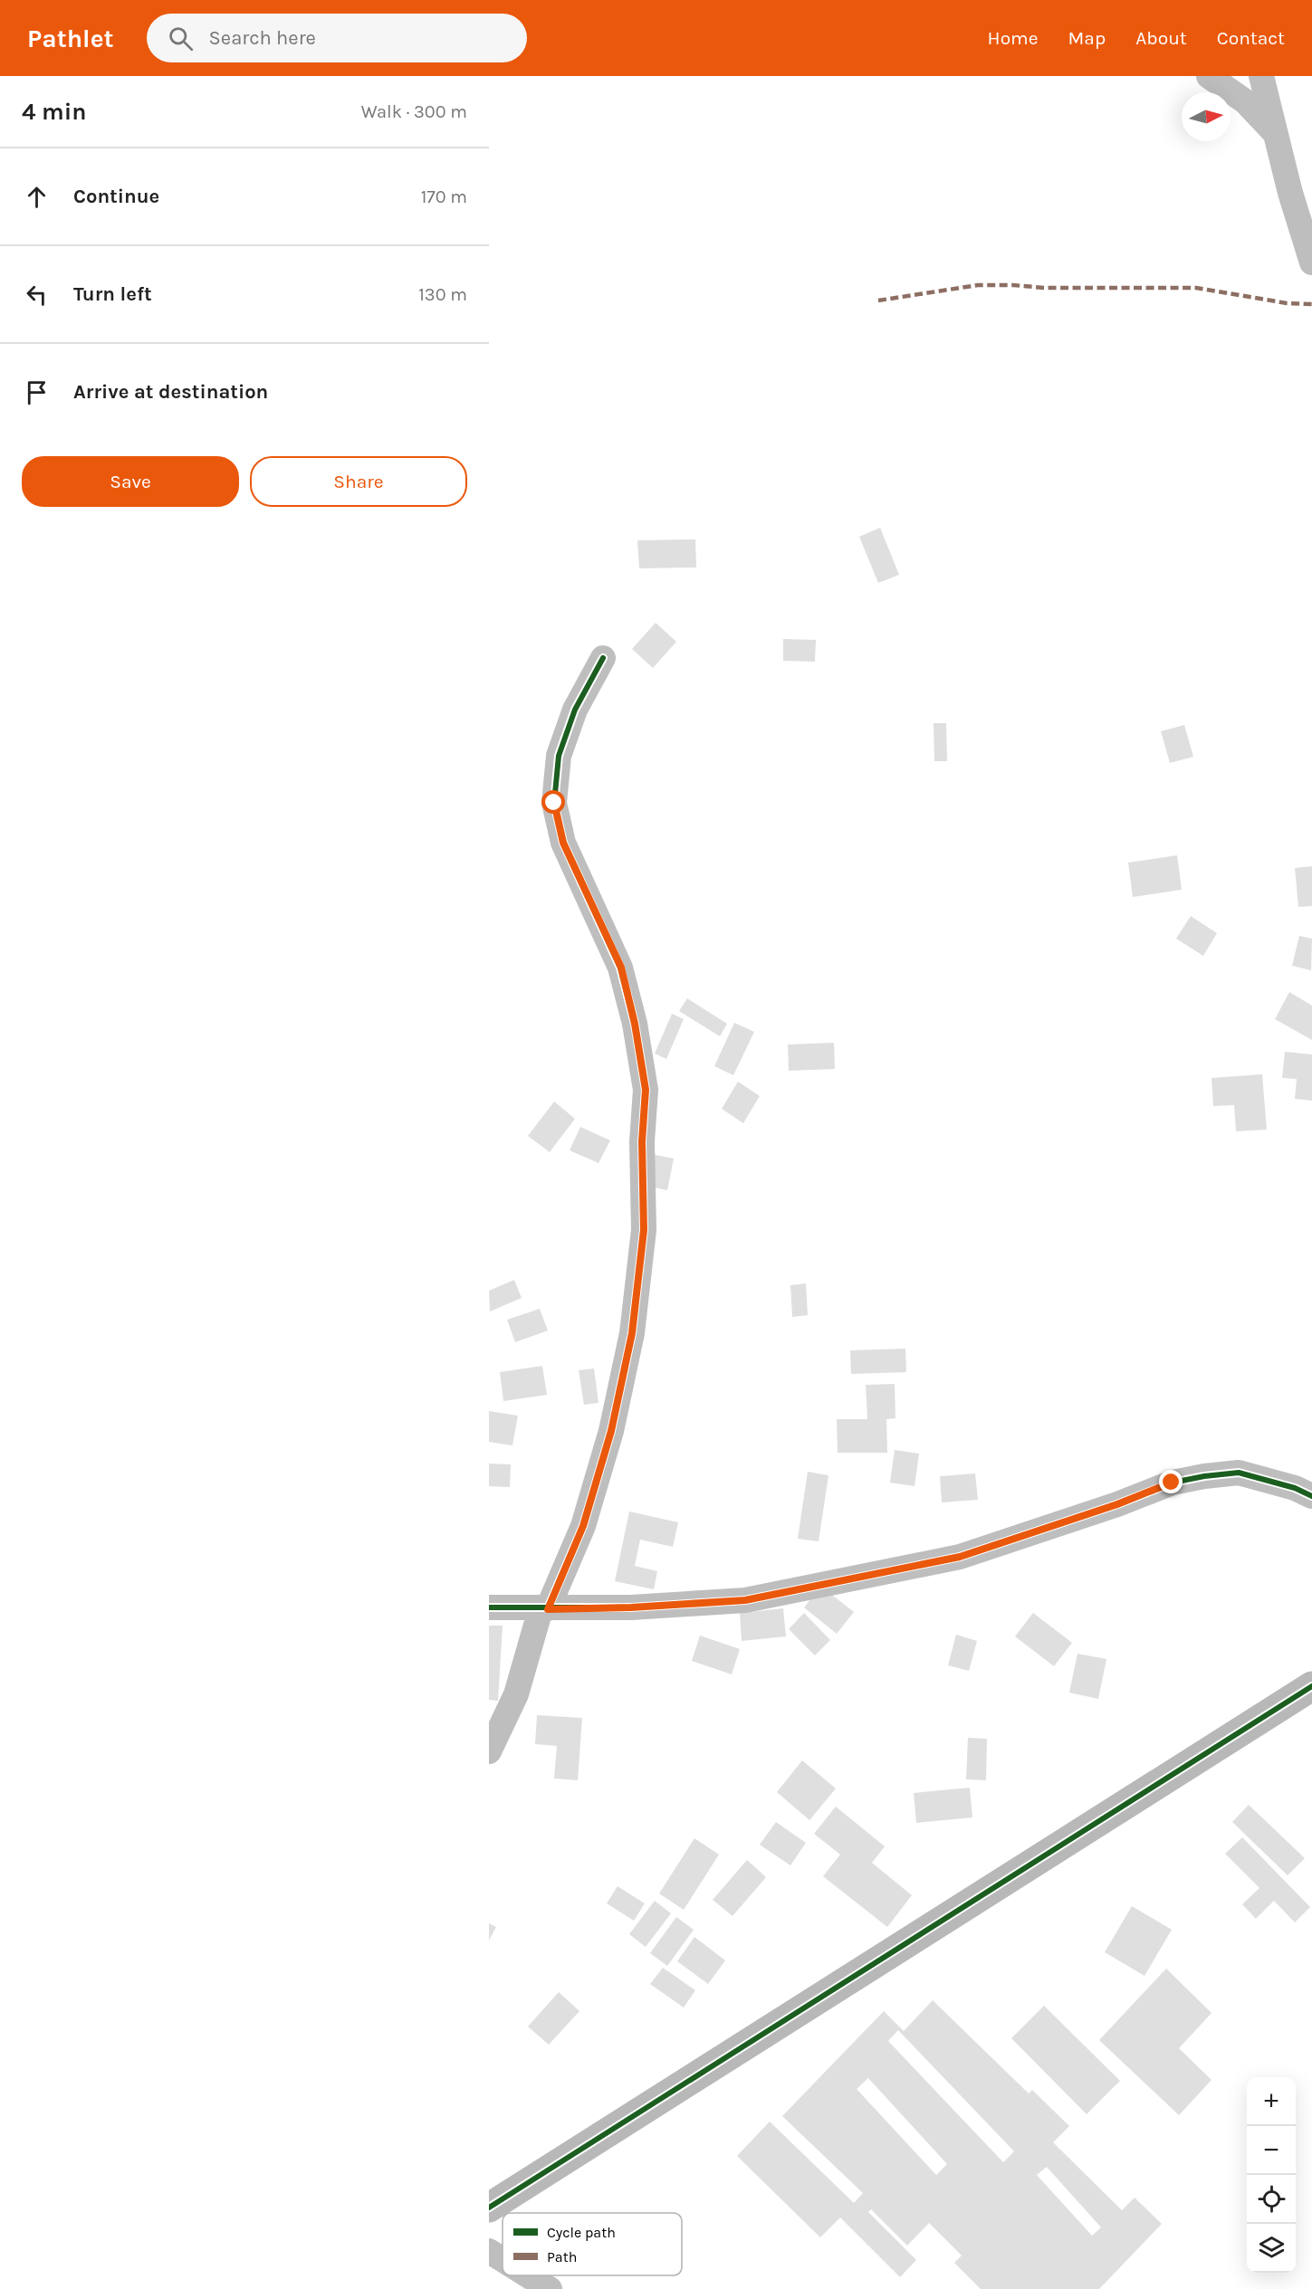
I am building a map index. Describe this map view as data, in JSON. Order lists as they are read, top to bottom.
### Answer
{
  "legend": ["Cycle path", "Path"],
  "north": "right",
  "page": {
    "header": "Pathlet",
    "search": "Search here",
    "nav": [
      "Home",
      "Map",
      "About",
      "Contact"
    ],
    "heading": ["4 min", "Walk · 300 m"],
    "list": [
      ["Continue", "170 m"],
      ["Turn left", "130 m"],
      "Arrive at destination"
    ],
    "buttons": ["Save", "Share"],
    "map_buttons": ["+", "−"]
  }
}
